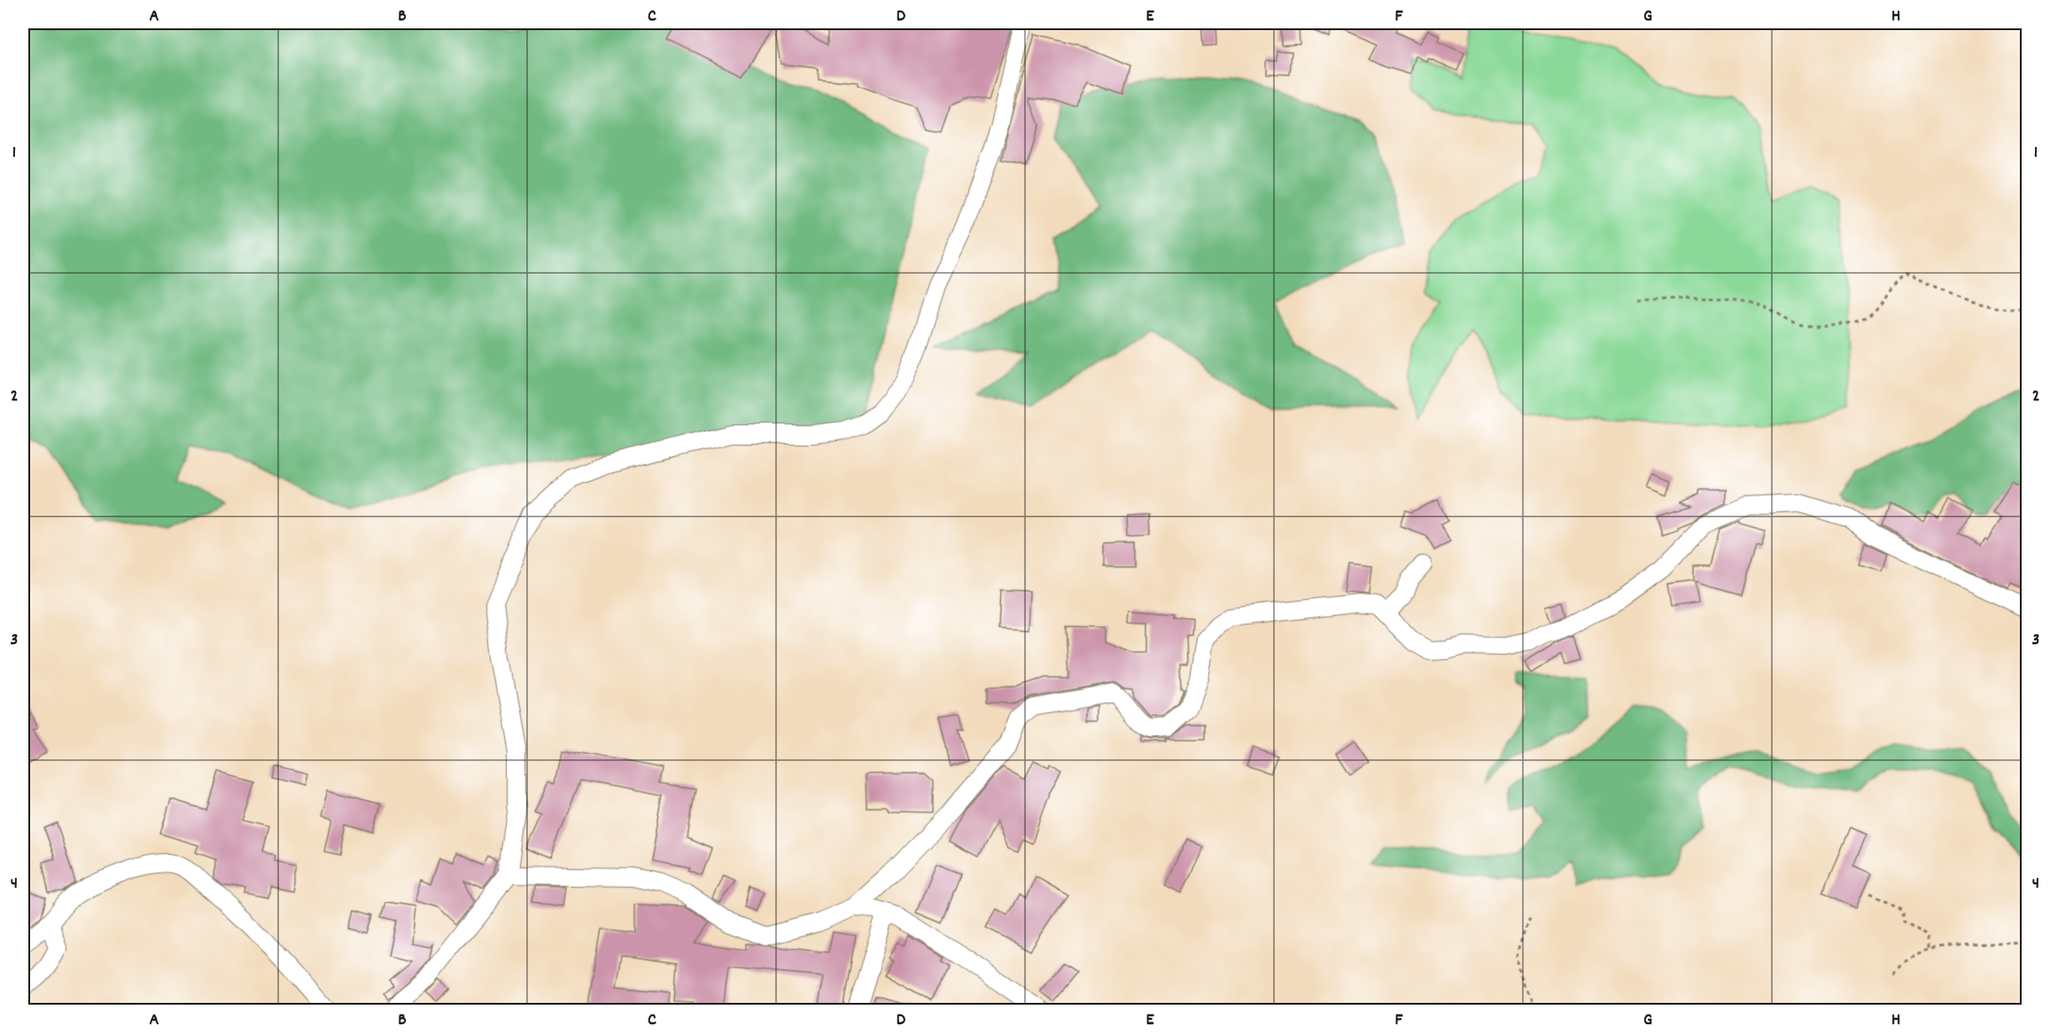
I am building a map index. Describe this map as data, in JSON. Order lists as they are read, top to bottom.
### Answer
{
  "grid": {
    "columns": [
      "A",
      "B",
      "C",
      "D",
      "E",
      "F",
      "G",
      "H"
    ],
    "rows": [
      "1",
      "2",
      "3",
      "4"
    ]
  }
}
